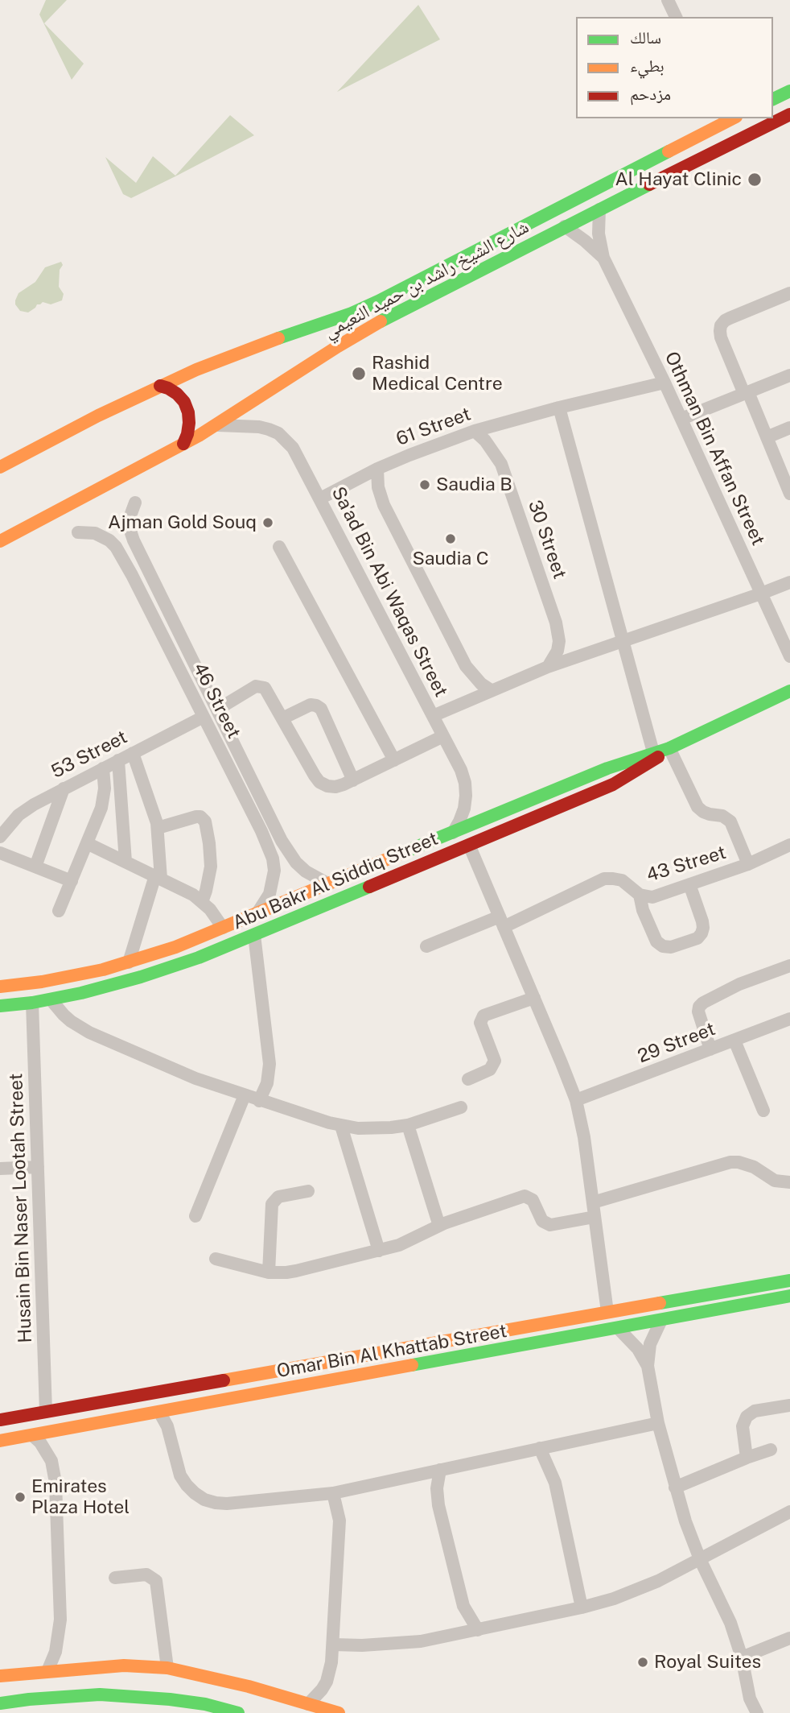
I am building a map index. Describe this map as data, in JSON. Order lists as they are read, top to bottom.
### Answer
{
  "streets": {
    "street": [
      "شارع الشيخ راشد بن حميد النعيمي",
      "61 Street",
      "Othman Bin Affan Street",
      "30 Street",
      "Sa'ad Bin Abi Waqas Street",
      "46 Street",
      "53 Street",
      "43 Street",
      "Abu Bakr Al Siddiq Street",
      "29 Street",
      "Husain Bin Naser Lootah Street",
      "Omar Bin Al Khattab Street"
    ]
  },
  "crossings": [
    ["شارع الشيخ راشد بن حميد النعيمي", "Othman Bin Affan Street"],
    ["شارع الشيخ راشد بن حميد النعيمي", "Sa'ad Bin Abi Waqas Street"],
    ["61 Street", "Othman Bin Affan Street"],
    ["61 Street", "30 Street"],
    ["61 Street", "Sa'ad Bin Abi Waqas Street"],
    ["Sa'ad Bin Abi Waqas Street", "Abu Bakr Al Siddiq Street"],
    ["46 Street", "53 Street"],
    ["46 Street", "Abu Bakr Al Siddiq Street"],
    ["Abu Bakr Al Siddiq Street", "Husain Bin Naser Lootah Street"],
    ["Husain Bin Naser Lootah Street", "Omar Bin Al Khattab Street"]
  ],
  "places": [
    "Al Hayat Clinic",
    "Rashid Medical Centre",
    "Saudia B",
    "Ajman Gold Souq",
    "Saudia C",
    "Emirates Plaza Hotel",
    "Royal Suites"
  ],
  "legend": ["سالك", "بطيء", "مزدحم"]
}
